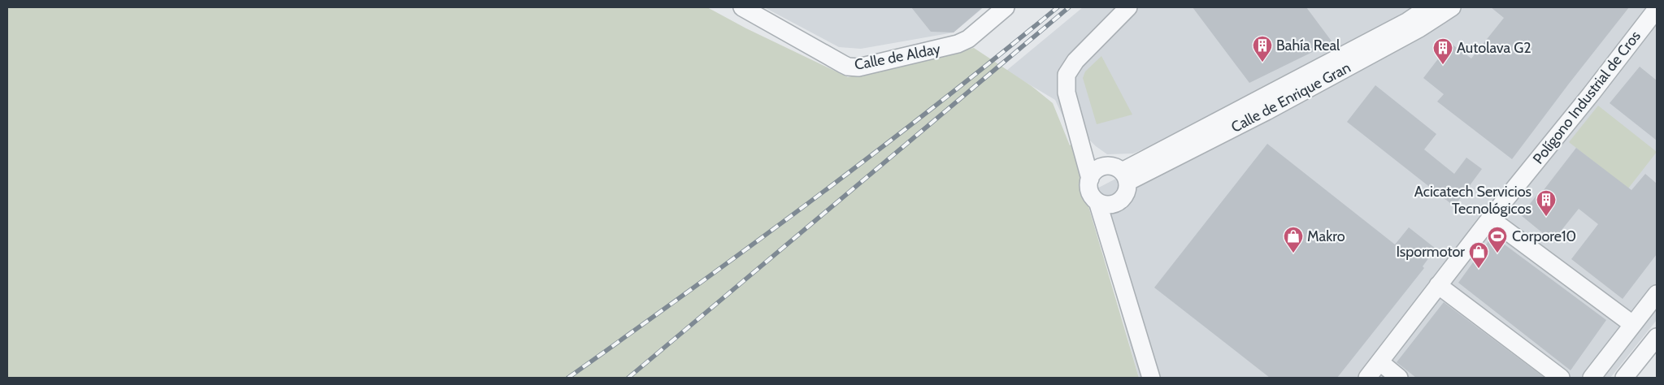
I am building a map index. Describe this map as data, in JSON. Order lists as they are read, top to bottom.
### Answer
{
  "streets": {
    "street": ["Calle de Alday", "Calle de Enrique Gran", "Polígono Industrial de Cros"]
  },
  "places": {
    "building": ["Bahía Real", "Autolava G2", "Acicatech Servicios Tecnológicos"],
    "shop": ["Makro", "Ispormotor"],
    "sports": ["Corpore10"]
  }
}
